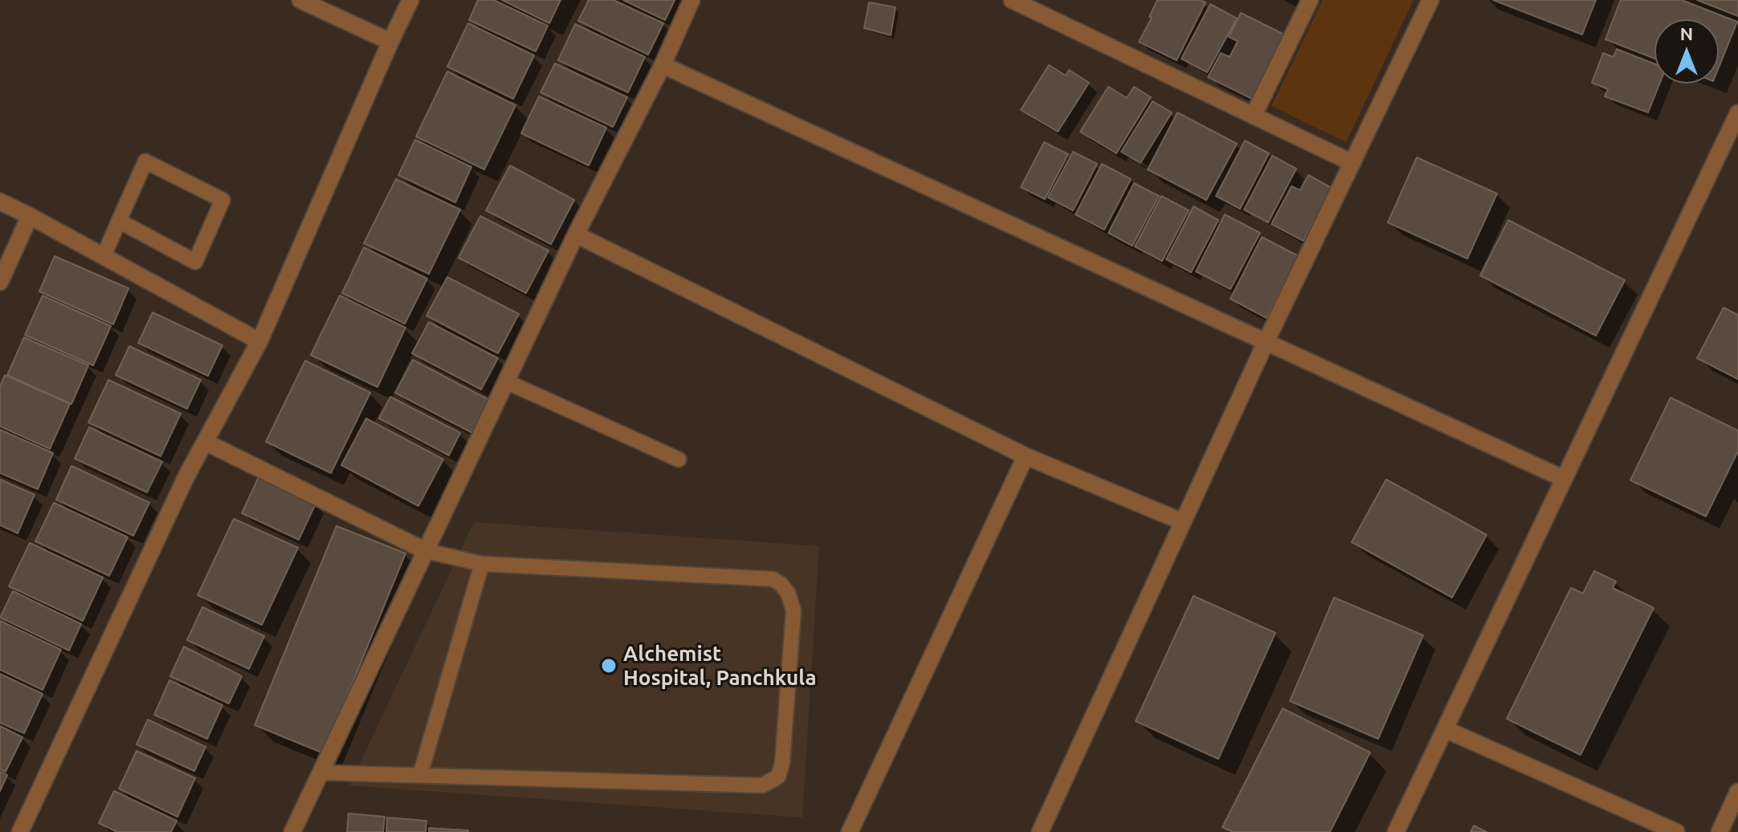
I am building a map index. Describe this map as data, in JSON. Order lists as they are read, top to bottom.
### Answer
{
  "places": ["Alchemist Hospital, Panchkula"],
  "north": "top"
}
